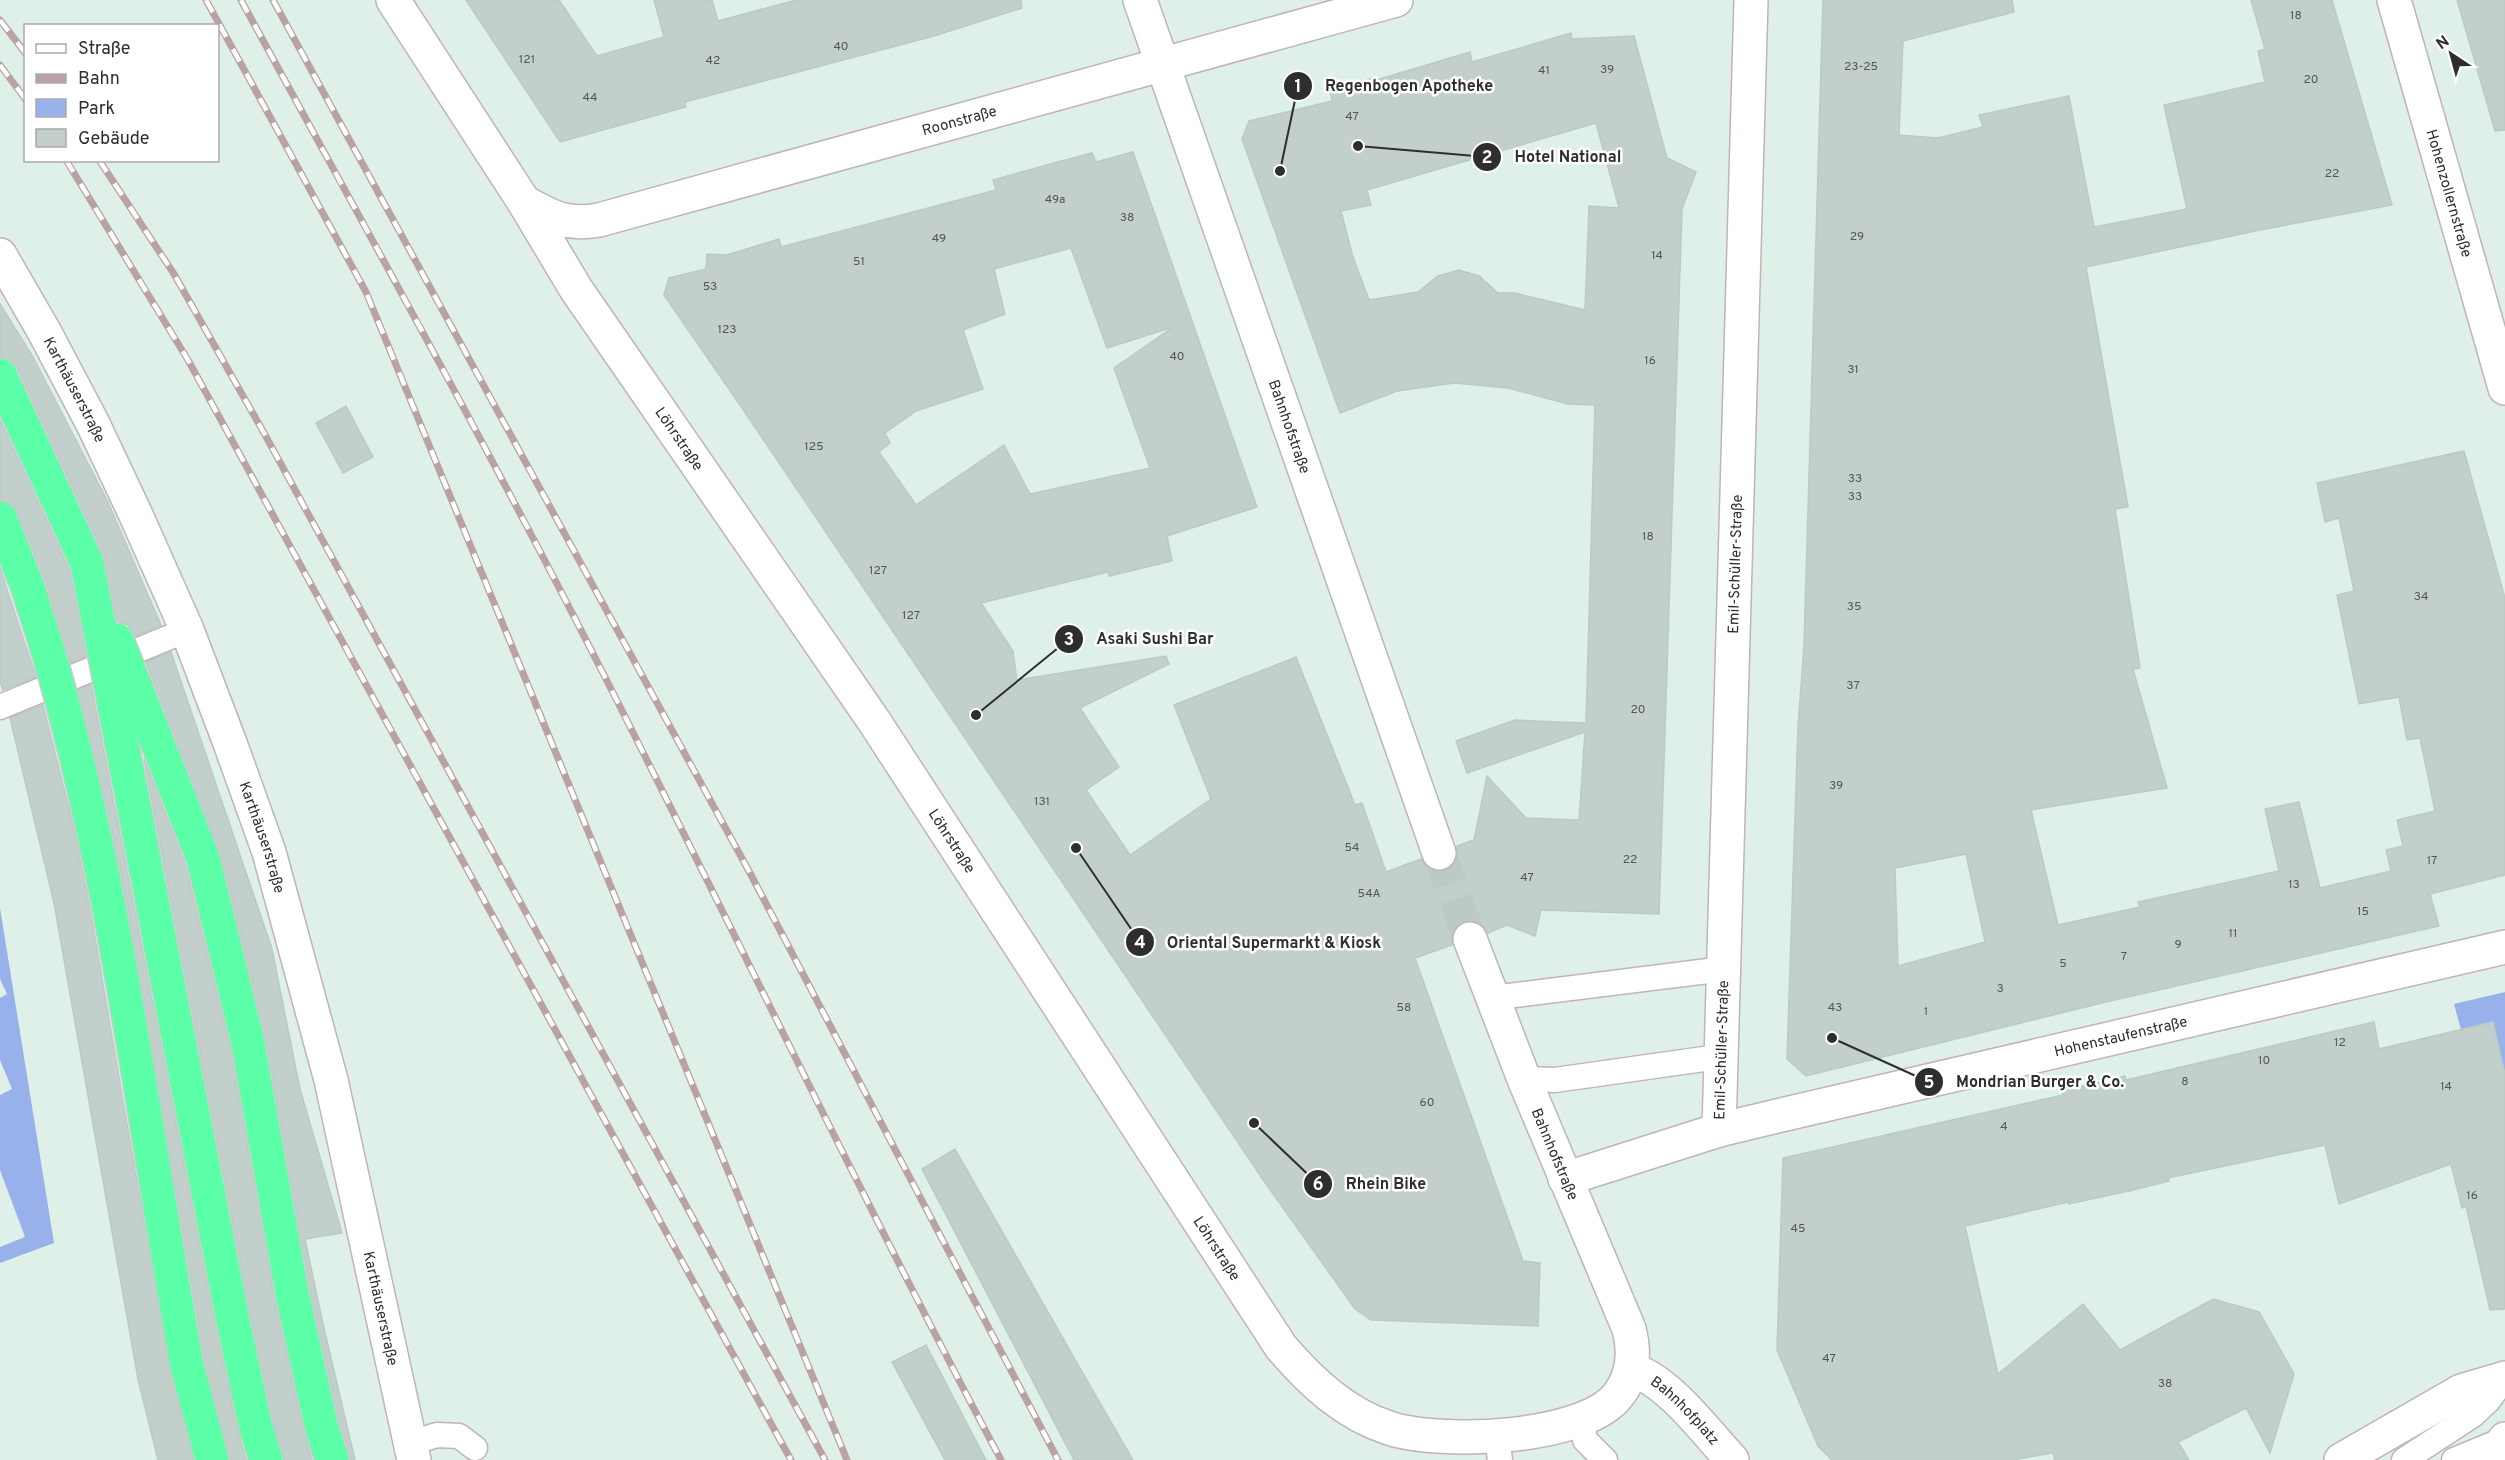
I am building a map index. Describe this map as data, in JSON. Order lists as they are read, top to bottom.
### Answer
{
  "streets": {
    "street": [
      "Roonstraße",
      "Hohenzollernstraße",
      "Karthäuserstraße",
      "Bahnhofstraße",
      "Löhrstraße",
      "Emil-Schüller-Straße",
      "Hohenstaufenstraße",
      "Bahnhofplatz"
    ]
  },
  "crossings": [
    ["Roonstraße", "Bahnhofstraße"],
    ["Roonstraße", "Löhrstraße"],
    ["Bahnhofstraße", "Löhrstraße"],
    ["Bahnhofstraße", "Hohenstaufenstraße"],
    ["Bahnhofstraße", "Bahnhofplatz"],
    ["Löhrstraße", "Bahnhofplatz"],
    ["Emil-Schüller-Straße", "Hohenstaufenstraße"]
  ],
  "places": [
    "Hotel National",
    "Regenbogen Apotheke",
    "Asaki Sushi Bar",
    "Oriental Supermarkt & Kiosk",
    "Mondrian Burger & Co.",
    "Rhein Bike"
  ],
  "house_numbers": [
    "18",
    "40",
    "121",
    "42",
    "23-25",
    "39",
    "41",
    "20",
    "44",
    "47",
    "22",
    "49a",
    "38",
    "29",
    "49",
    "14",
    "51",
    "53",
    "123",
    "40",
    "16",
    "31",
    "125",
    "33",
    "33",
    "18",
    "127",
    "34",
    "35",
    "127",
    "37",
    "20",
    "39",
    "131",
    "54",
    "22",
    "17",
    "47",
    "13",
    "54A",
    "15",
    "11",
    "9",
    "7",
    "5",
    "3",
    "58",
    "43",
    "1",
    "12",
    "10",
    "8",
    "14",
    "60",
    "4",
    "16",
    "45",
    "47",
    "38"
  ],
  "legend": [
    "Straße",
    "Bahn",
    "Park",
    "Gebäude"
  ],
  "north": "top left"
}
